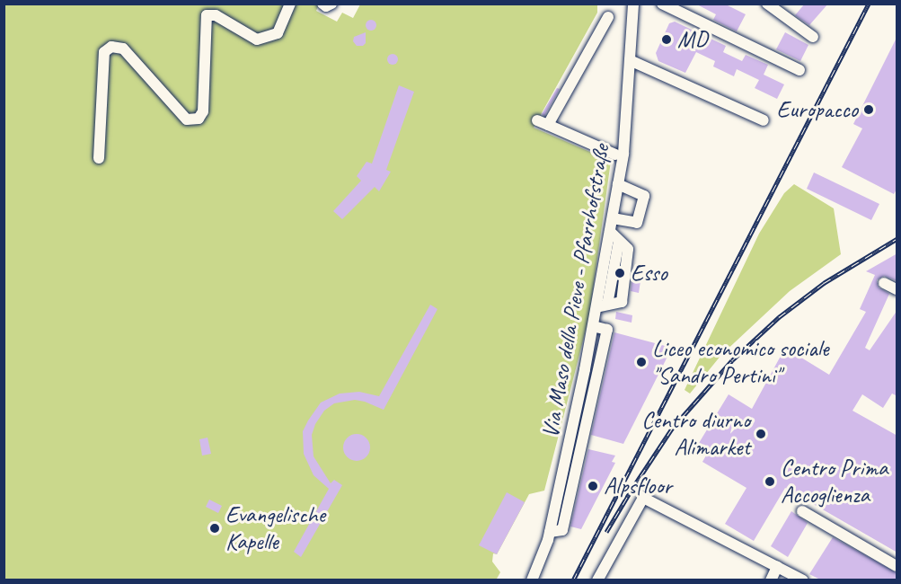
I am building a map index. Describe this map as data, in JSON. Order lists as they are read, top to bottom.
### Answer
{
  "streets": {
    "street": ["Via Maso della Pieve - Pfarrhofstraße"]
  },
  "places": [
    "MD",
    "Europacco",
    "Esso",
    "Liceo economico sociale \"Sandro Pertini\"",
    "Centro diurno Alimarket",
    "Centro Prima Accoglienza",
    "Alpsfloor",
    "Evangelische Kapelle"
  ]
}
